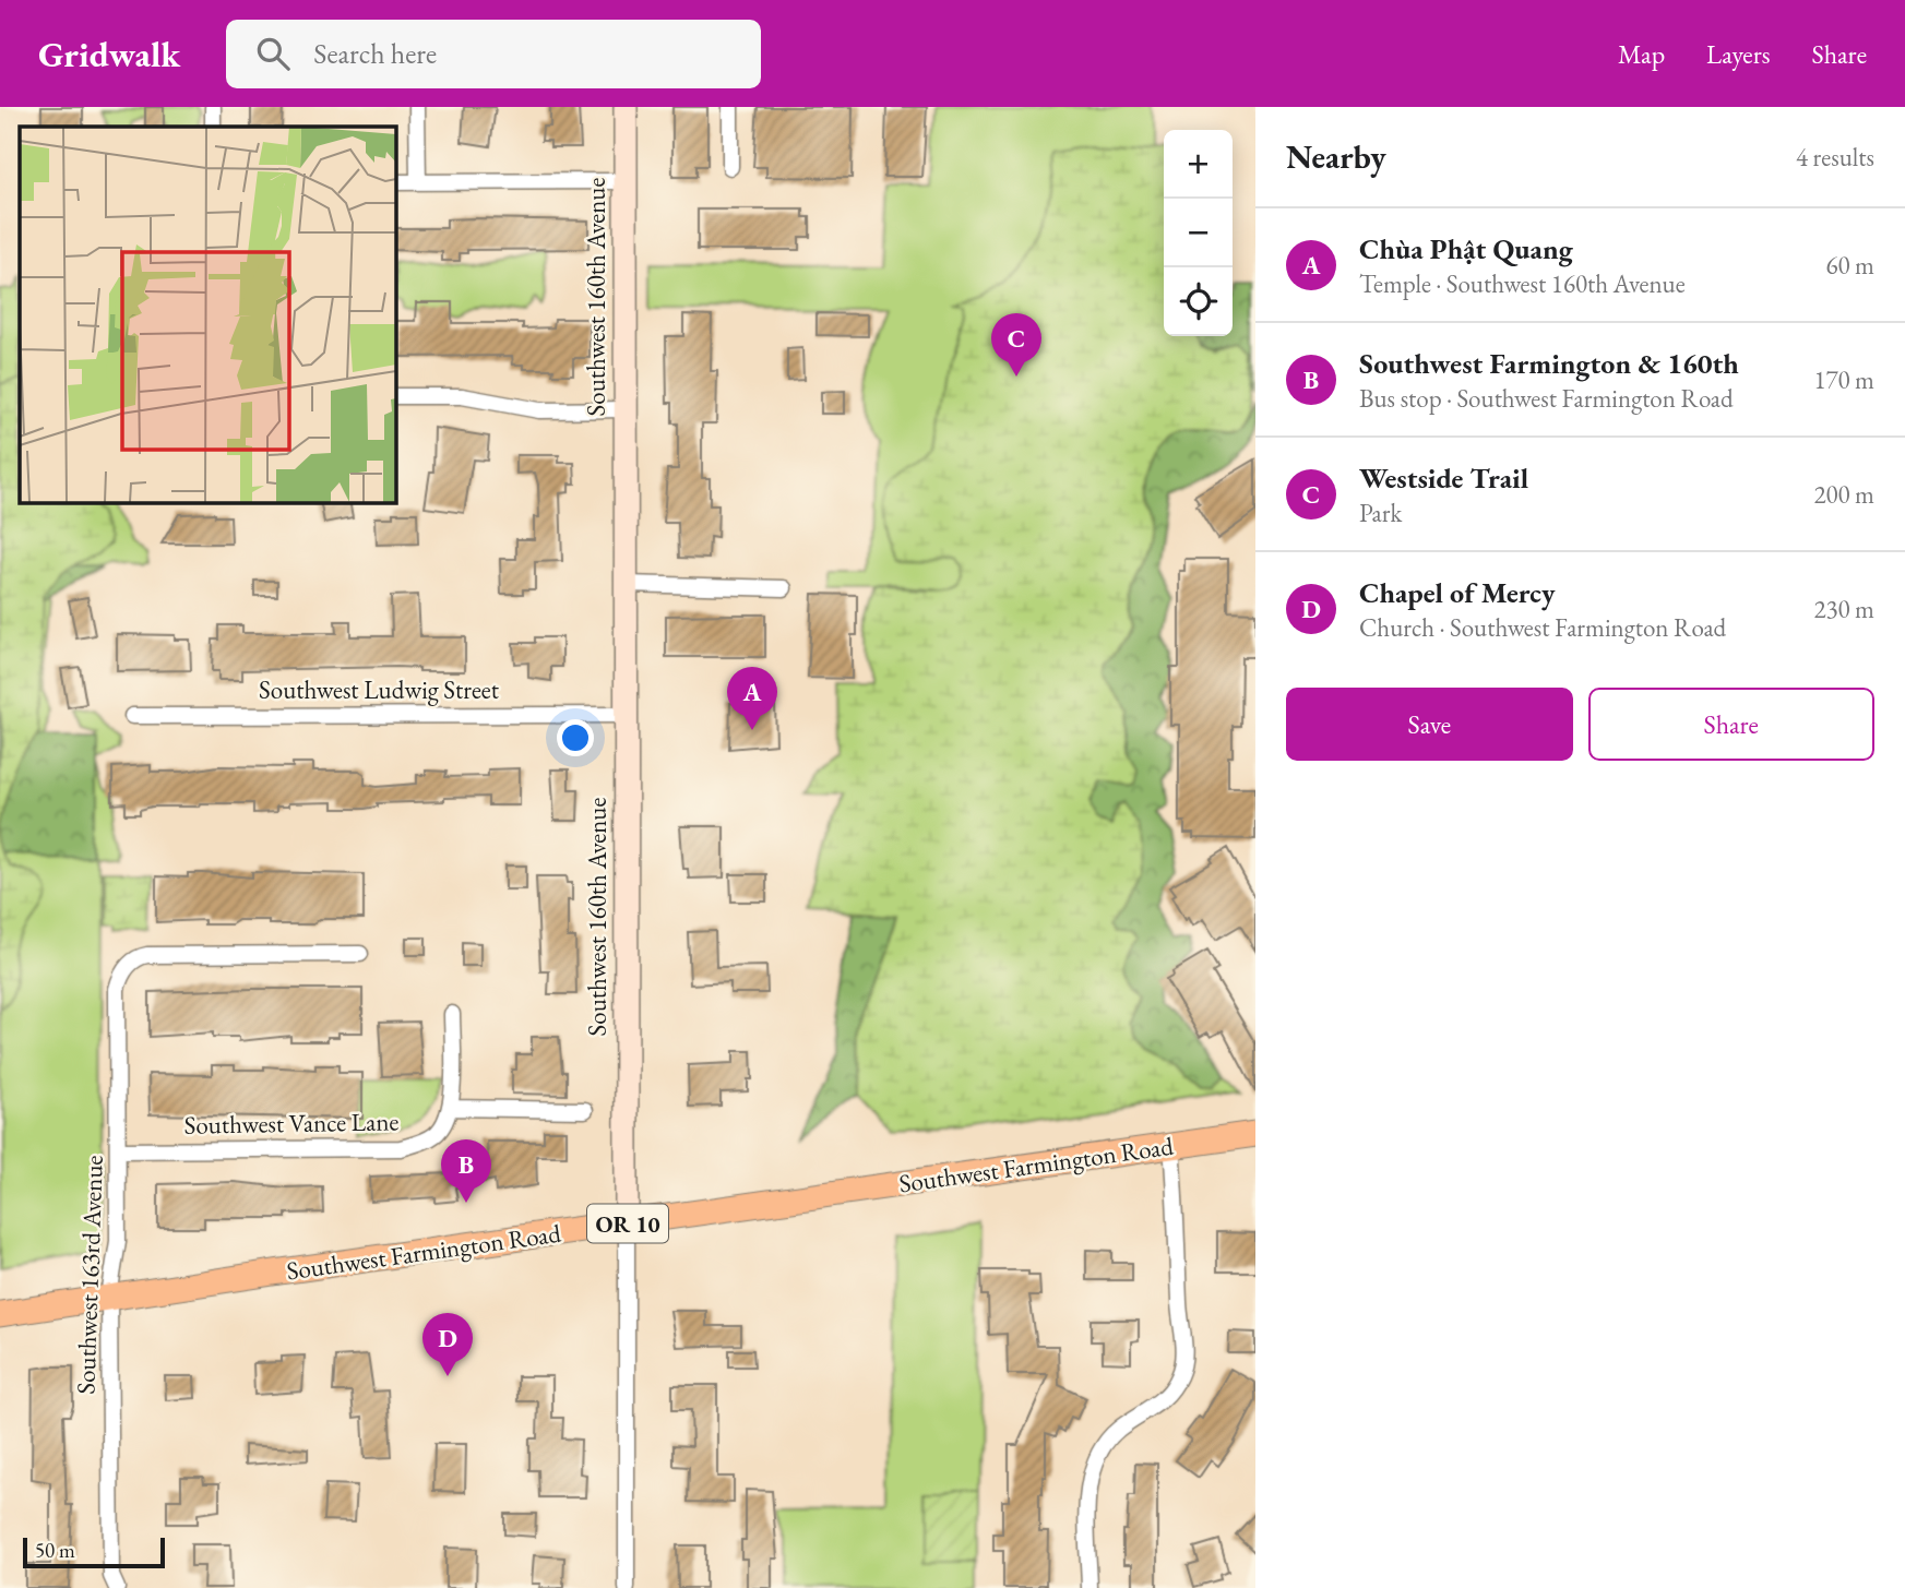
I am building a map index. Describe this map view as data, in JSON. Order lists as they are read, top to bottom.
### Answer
{
  "streets": {
    "main road": ["Southwest Farmington Road", "OR 10"],
    "street": [
      "Southwest 160th Avenue",
      "Southwest Ludwig Street",
      "Southwest Vance Lane",
      "Southwest 163rd Avenue"
    ]
  },
  "crossings": [
    ["Southwest 160th Avenue", "Southwest Ludwig Street"],
    ["Southwest 160th Avenue", "Southwest Farmington Road"],
    ["Southwest Vance Lane", "Southwest 163rd Avenue"],
    ["Southwest Farmington Road", "Southwest 163rd Avenue"]
  ],
  "scale_bar": "50 m",
  "page": {
    "header": "Gridwalk",
    "search": "Search here",
    "nav": ["Map", "Layers", "Share"],
    "heading": ["Nearby", "4 results"],
    "map_buttons": ["+", "−"],
    "list": [
      {
        "mark": "A",
        "name": "Chùa Phật Quang",
        "note": "Temple · Southwest 160th Avenue",
        "value": "60 m"
      },
      {
        "mark": "B",
        "name": "Southwest Farmington & 160th",
        "note": "Bus stop · Southwest Farmington Road",
        "value": "170 m"
      },
      {
        "mark": "C",
        "name": "Westside Trail",
        "note": "Park",
        "value": "200 m"
      },
      {
        "mark": "D",
        "name": "Chapel of Mercy",
        "note": "Church · Southwest Farmington Road",
        "value": "230 m"
      }
    ],
    "pins": [
      "C",
      "A",
      "B",
      "D"
    ],
    "buttons": ["Save", "Share"],
    "scale": "50 m"
  }
}
